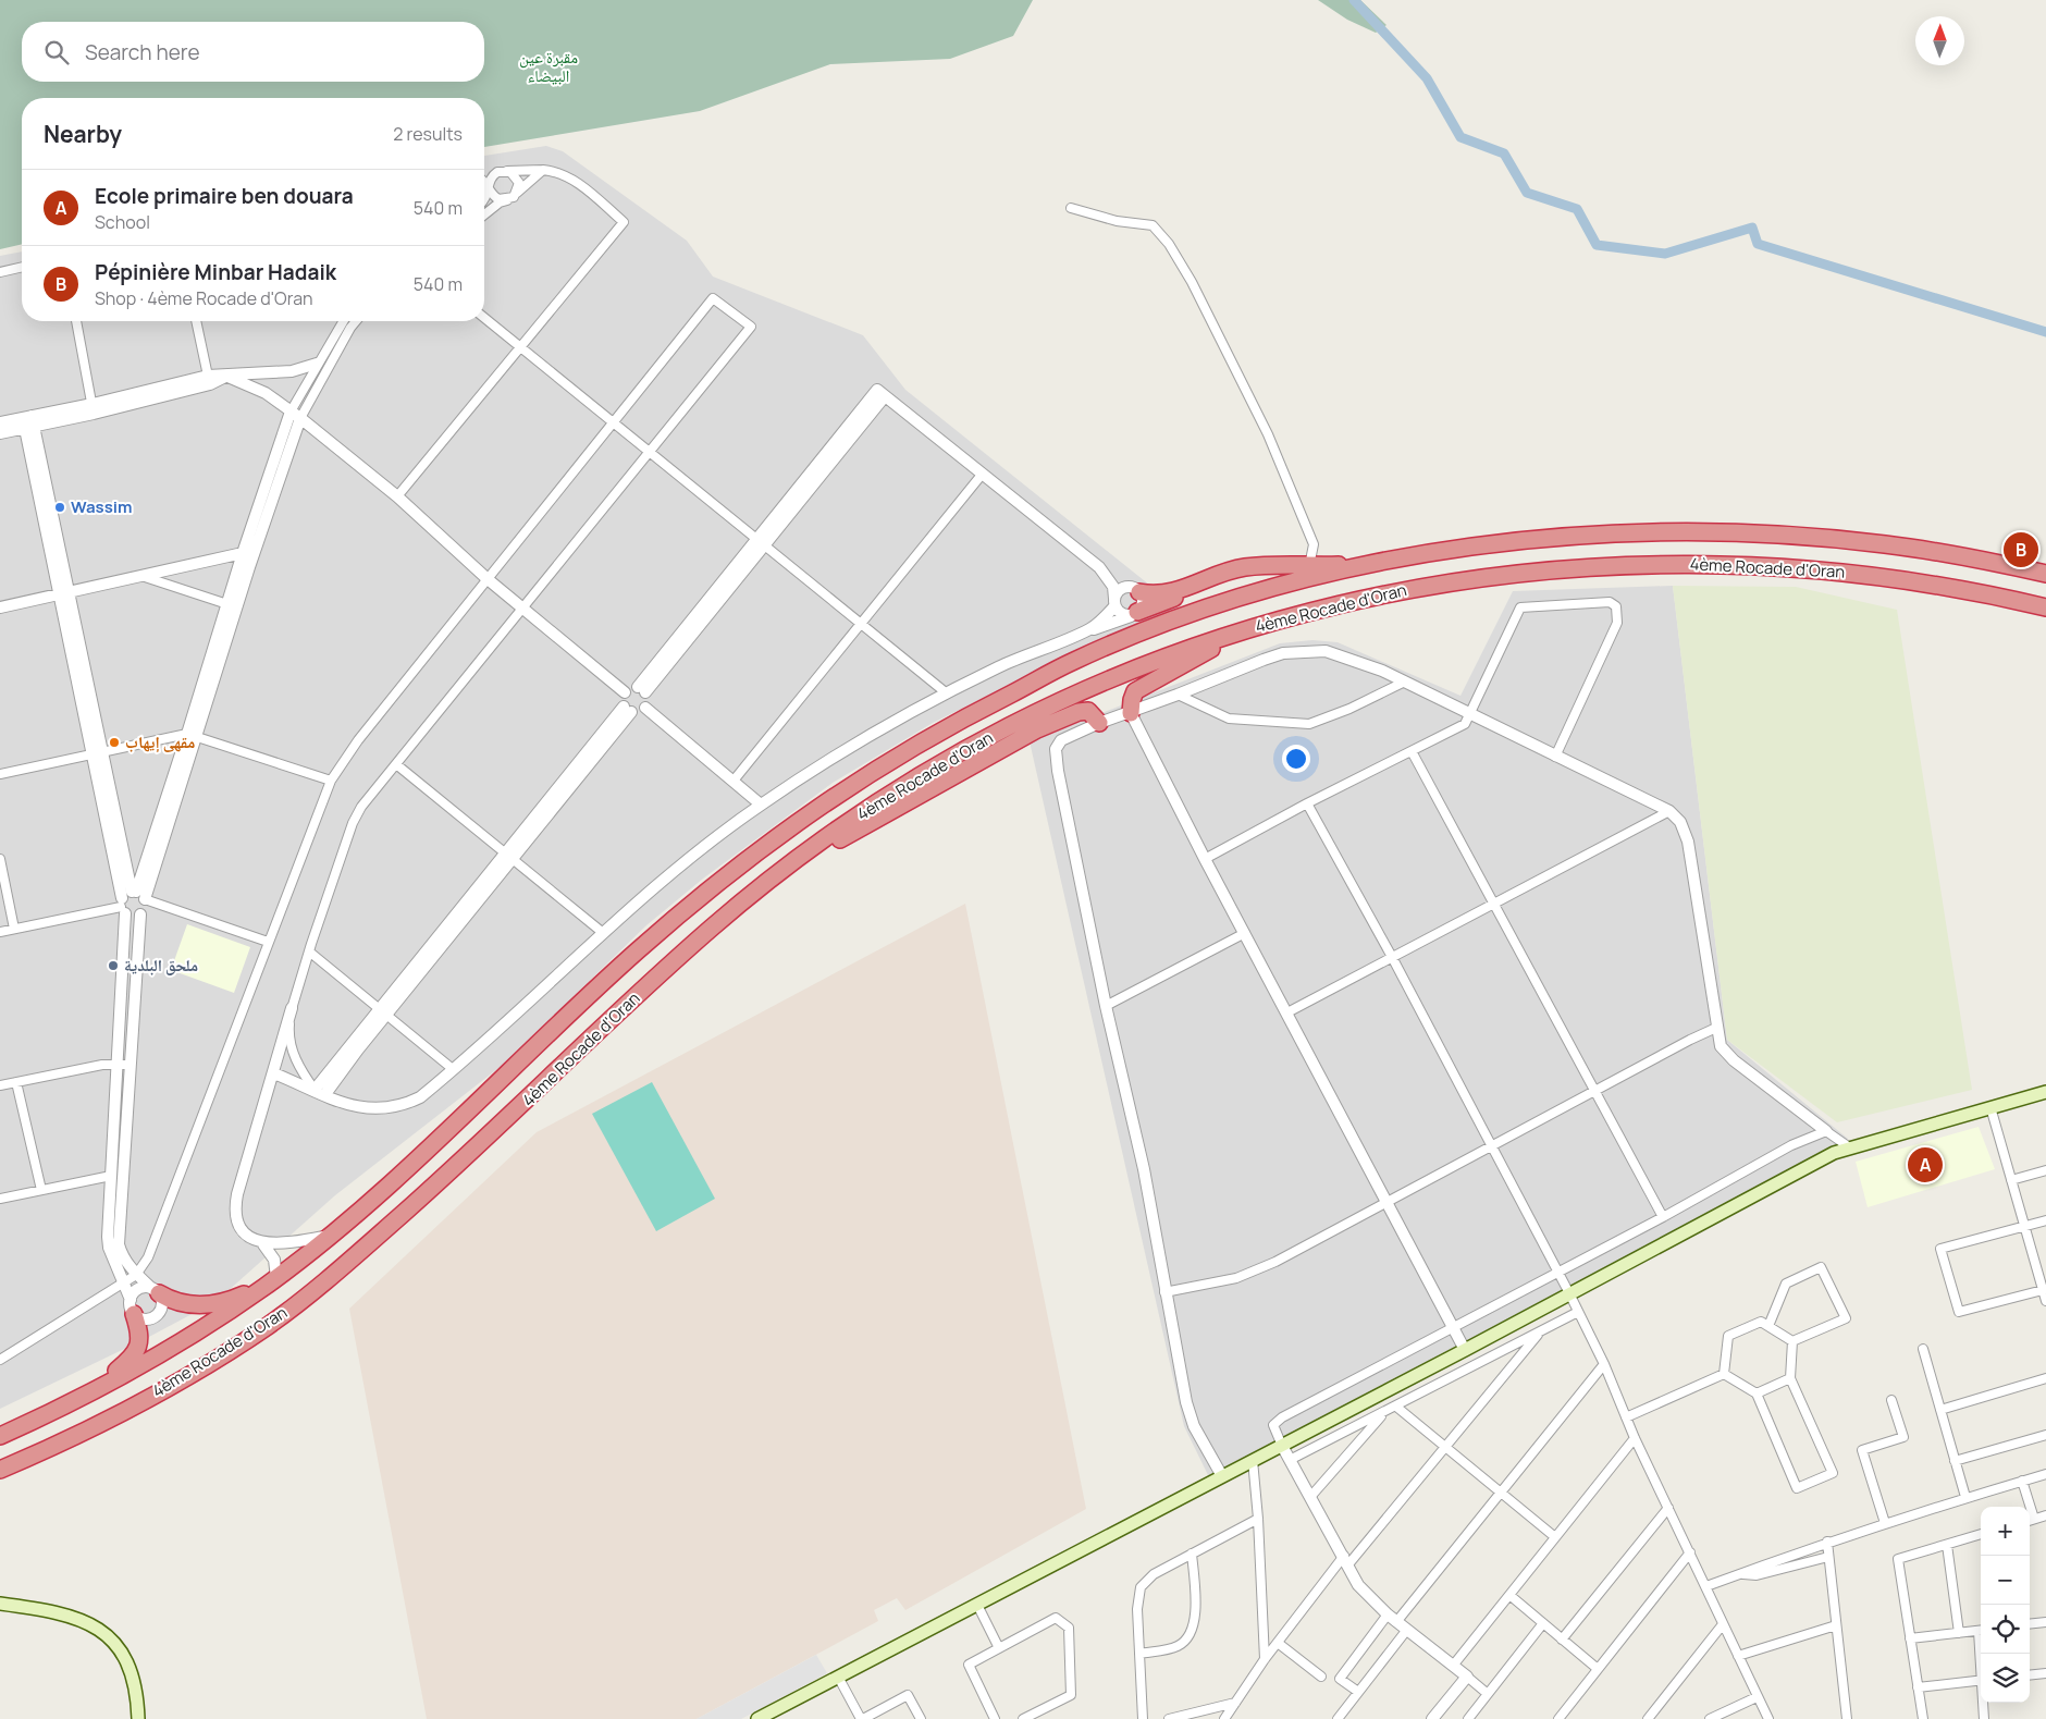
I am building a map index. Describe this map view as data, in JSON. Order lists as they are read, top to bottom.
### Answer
{
  "streets": {
    "highway": ["4ème Rocade d'Oran"]
  },
  "parks": ["مقبرة عين البيضاء"],
  "places": ["Wassim", "مقهى إيهاب", "ملحق البلدية"],
  "north": "top",
  "page": {
    "search": "Search here",
    "heading": ["Nearby", "2 results"],
    "list": [
      {
        "mark": "A",
        "name": "Ecole primaire ben douara",
        "note": "School",
        "value": "540 m"
      },
      {
        "mark": "B",
        "name": "Pépinière Minbar Hadaik",
        "note": "Shop · 4ème Rocade d'Oran",
        "value": "540 m"
      }
    ],
    "pins": ["B", "A"],
    "map_buttons": ["+", "−"]
  }
}
